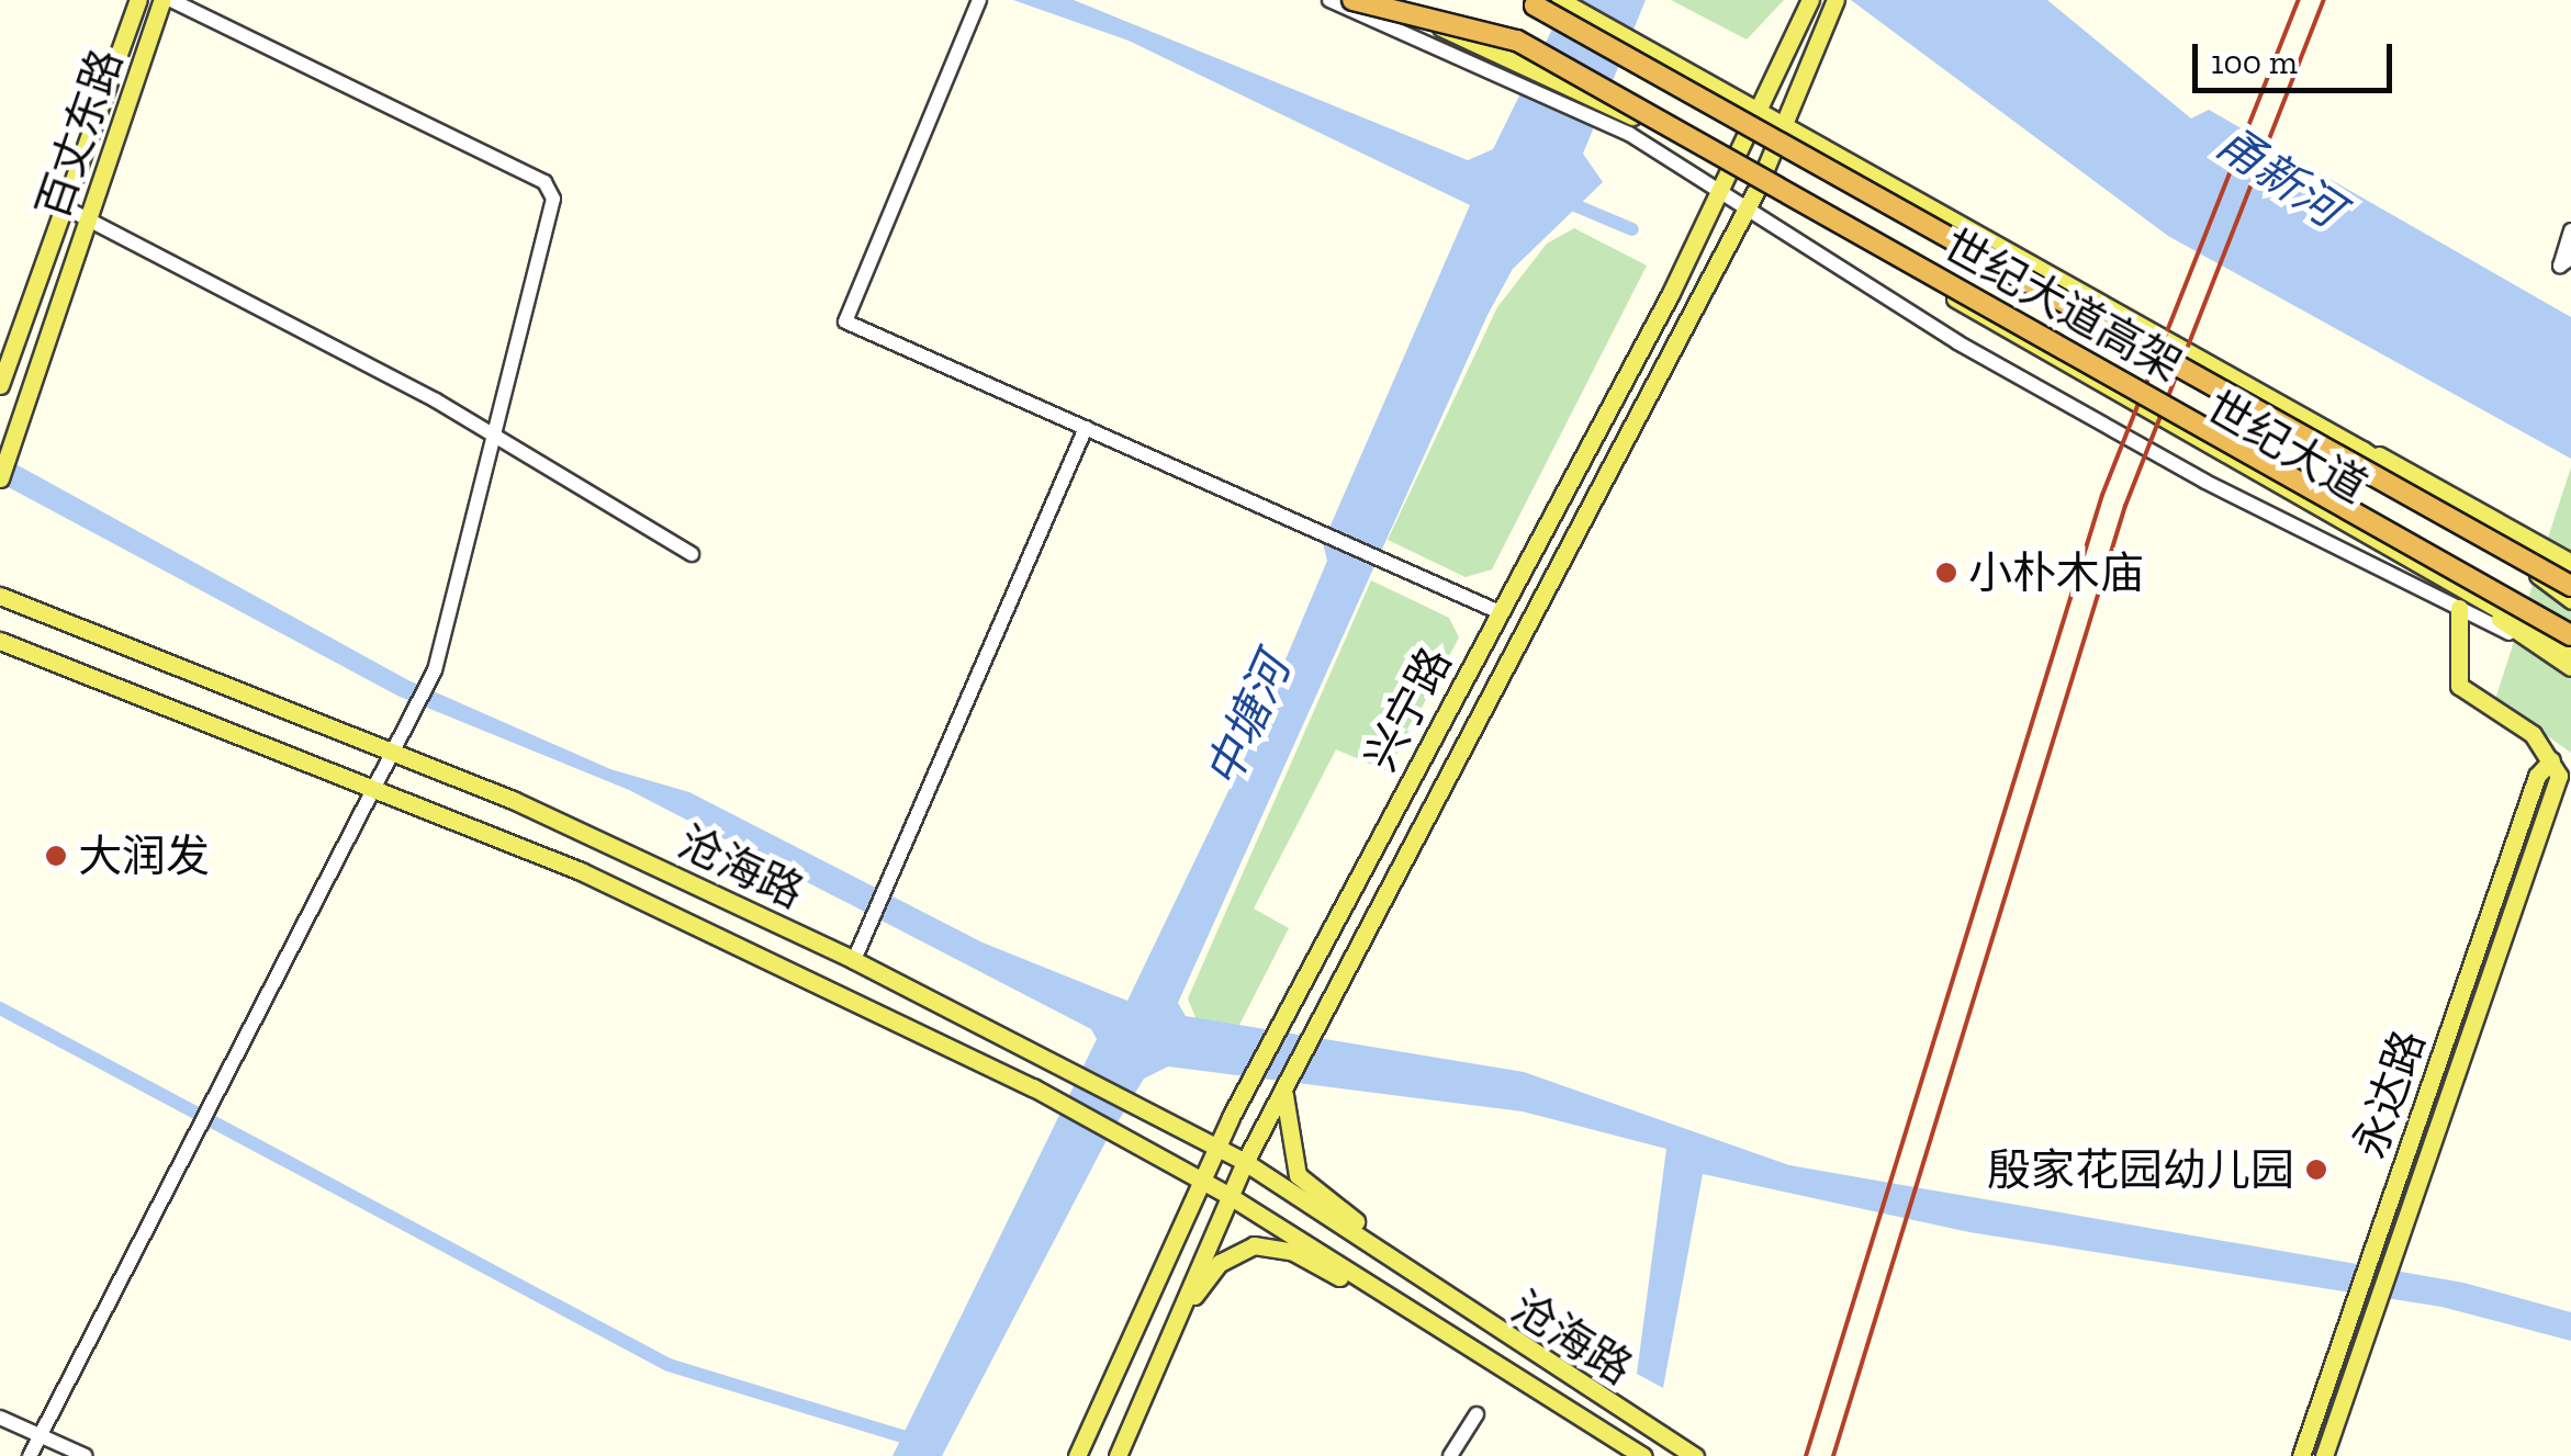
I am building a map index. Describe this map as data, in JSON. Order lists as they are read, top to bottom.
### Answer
{
  "streets": {
    "highway": ["世纪大道高架"],
    "main road": [
      "百丈东路",
      "世纪大道",
      "兴宁路",
      "沧海路",
      "永达路"
    ]
  },
  "crossings": [
    ["世纪大道", "兴宁路"],
    ["兴宁路", "沧海路"]
  ],
  "water": ["甬新河", "中塘河"],
  "places": ["小朴木庙", "大润发", "殷家花园幼儿园"],
  "scale_bar": "100 m"
}
